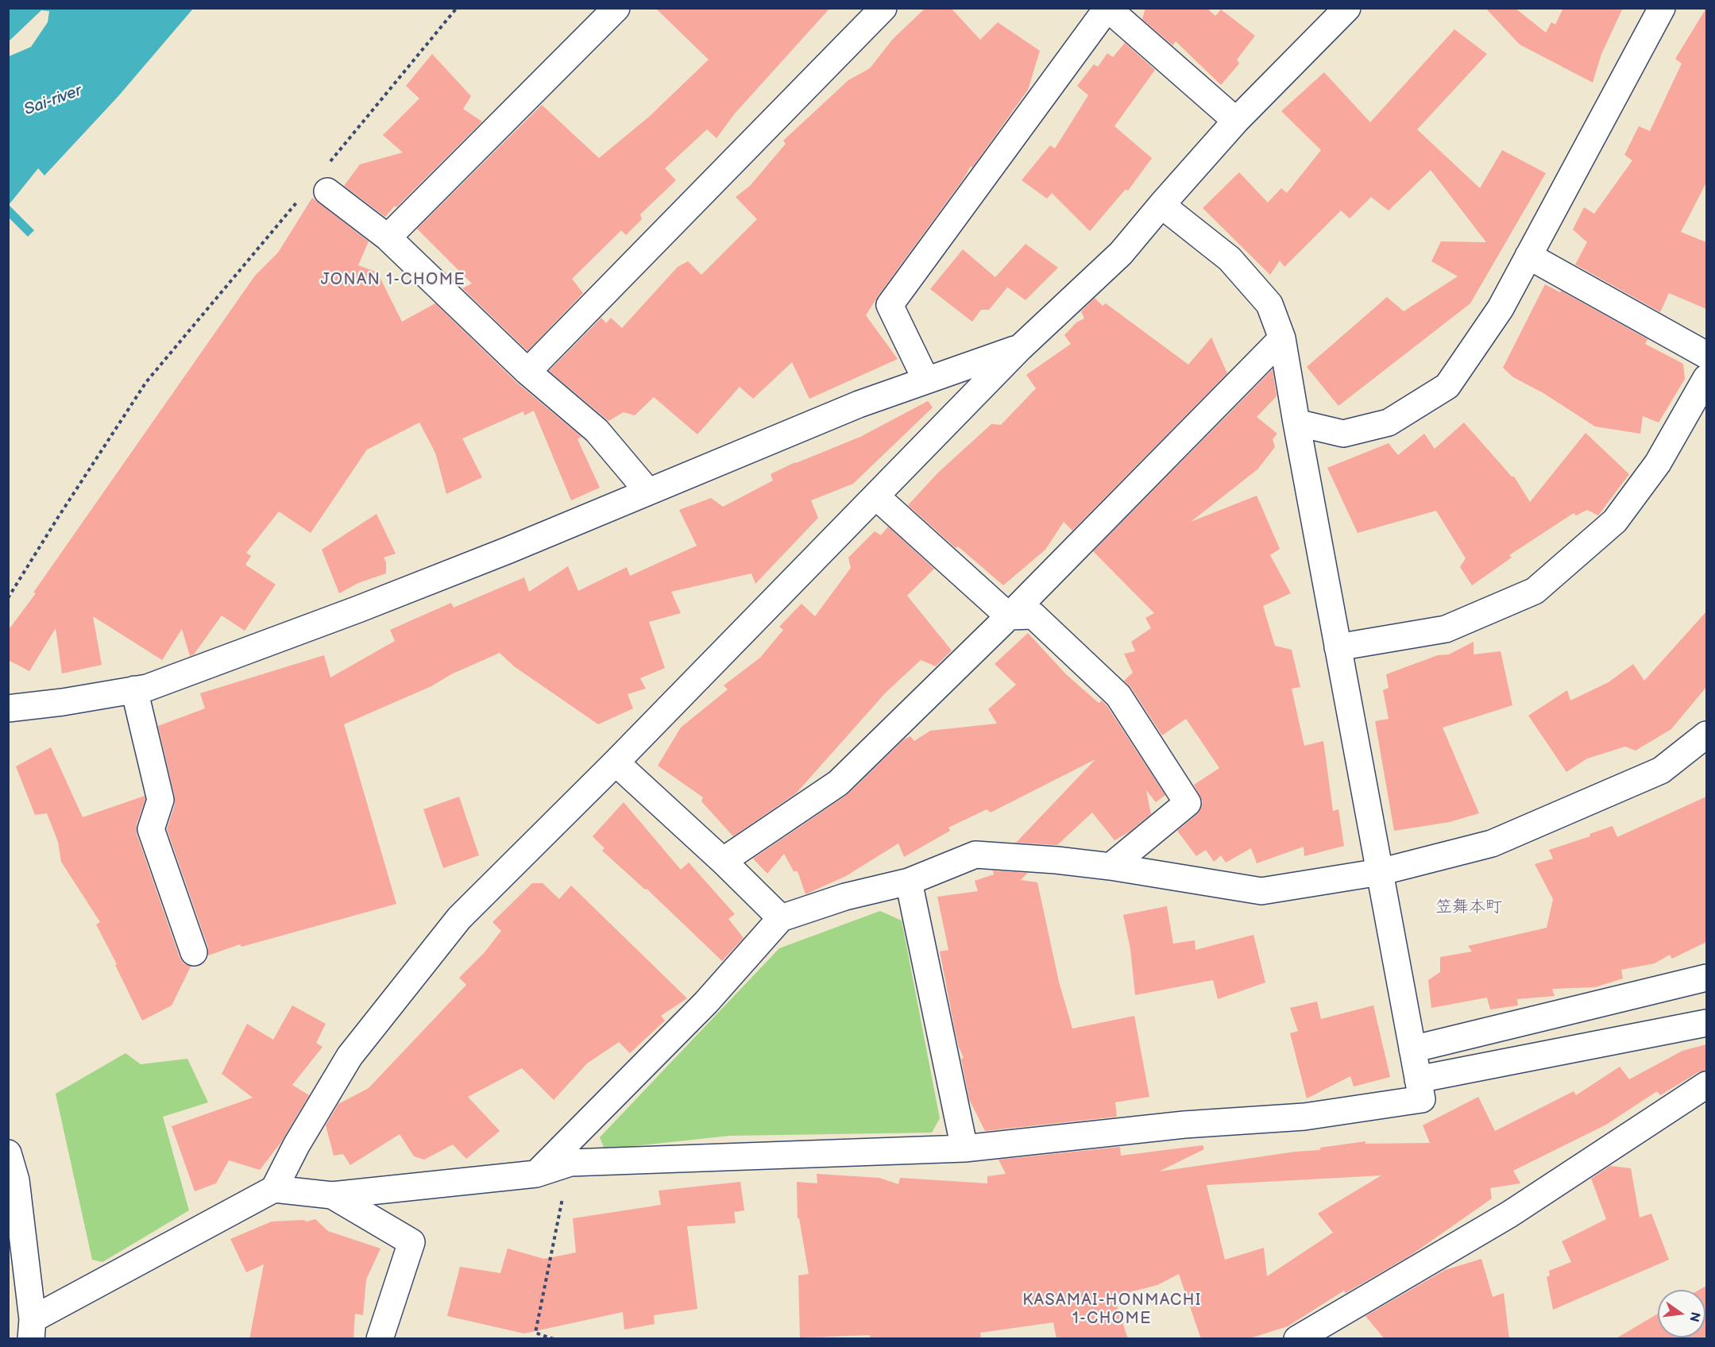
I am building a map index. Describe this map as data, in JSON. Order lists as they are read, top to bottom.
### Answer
{
  "districts": ["JONAN 1-CHOME", "笠舞本町", "KASAMAI-HONMACHI 1-CHOME"],
  "water": ["Sai-river"],
  "north": "right"
}
